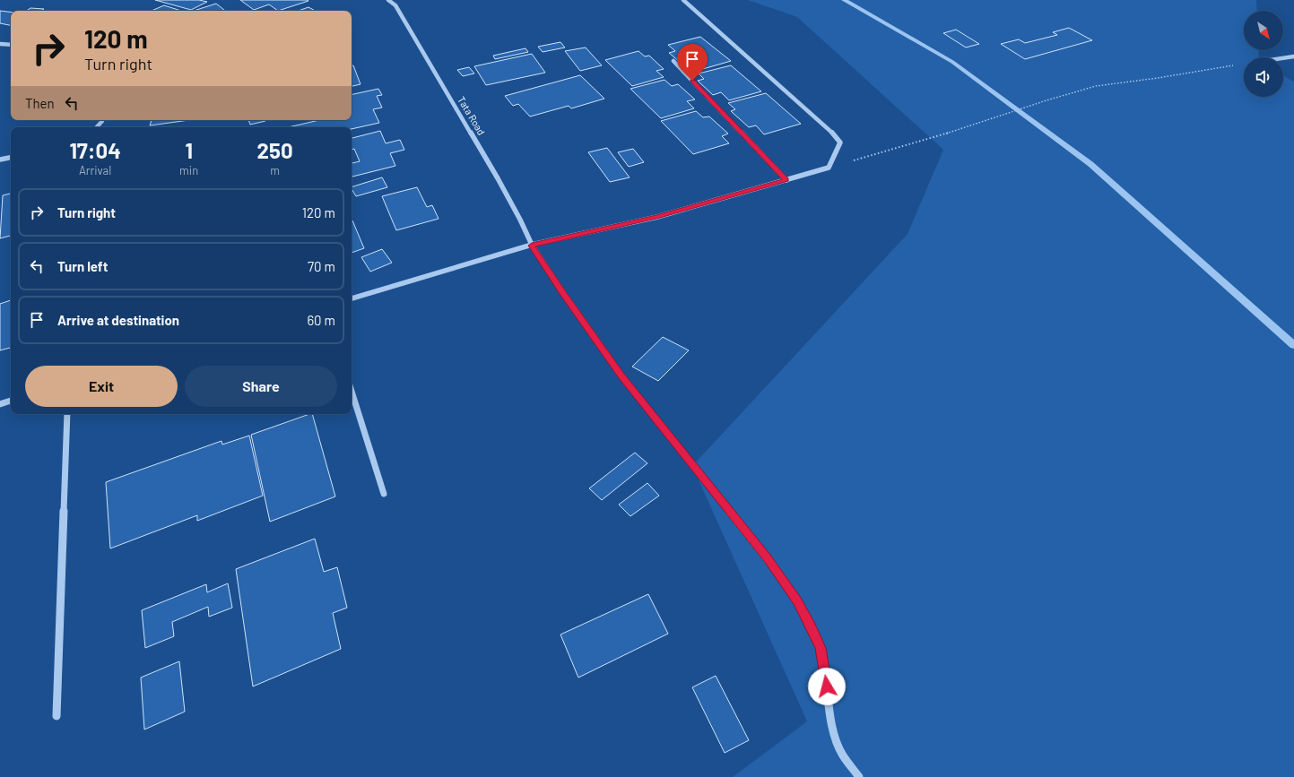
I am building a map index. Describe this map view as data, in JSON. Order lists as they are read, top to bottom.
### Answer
{
  "streets": {
    "street": ["Tata Road"]
  },
  "north": "bottom right",
  "page": {
    "turn": ["120 m", "Turn right"],
    "then": "Then",
    "eta": [
      "17:04",
      "Arrival",
      "1",
      "min",
      "250",
      "m"
    ],
    "list": [
      {
        "name": "Turn right",
        "value": "120 m"
      },
      {
        "name": "Turn left",
        "value": "70 m"
      },
      {
        "name": "Arrive at destination",
        "value": "60 m"
      }
    ],
    "buttons": ["Exit", "Share"]
  }
}
